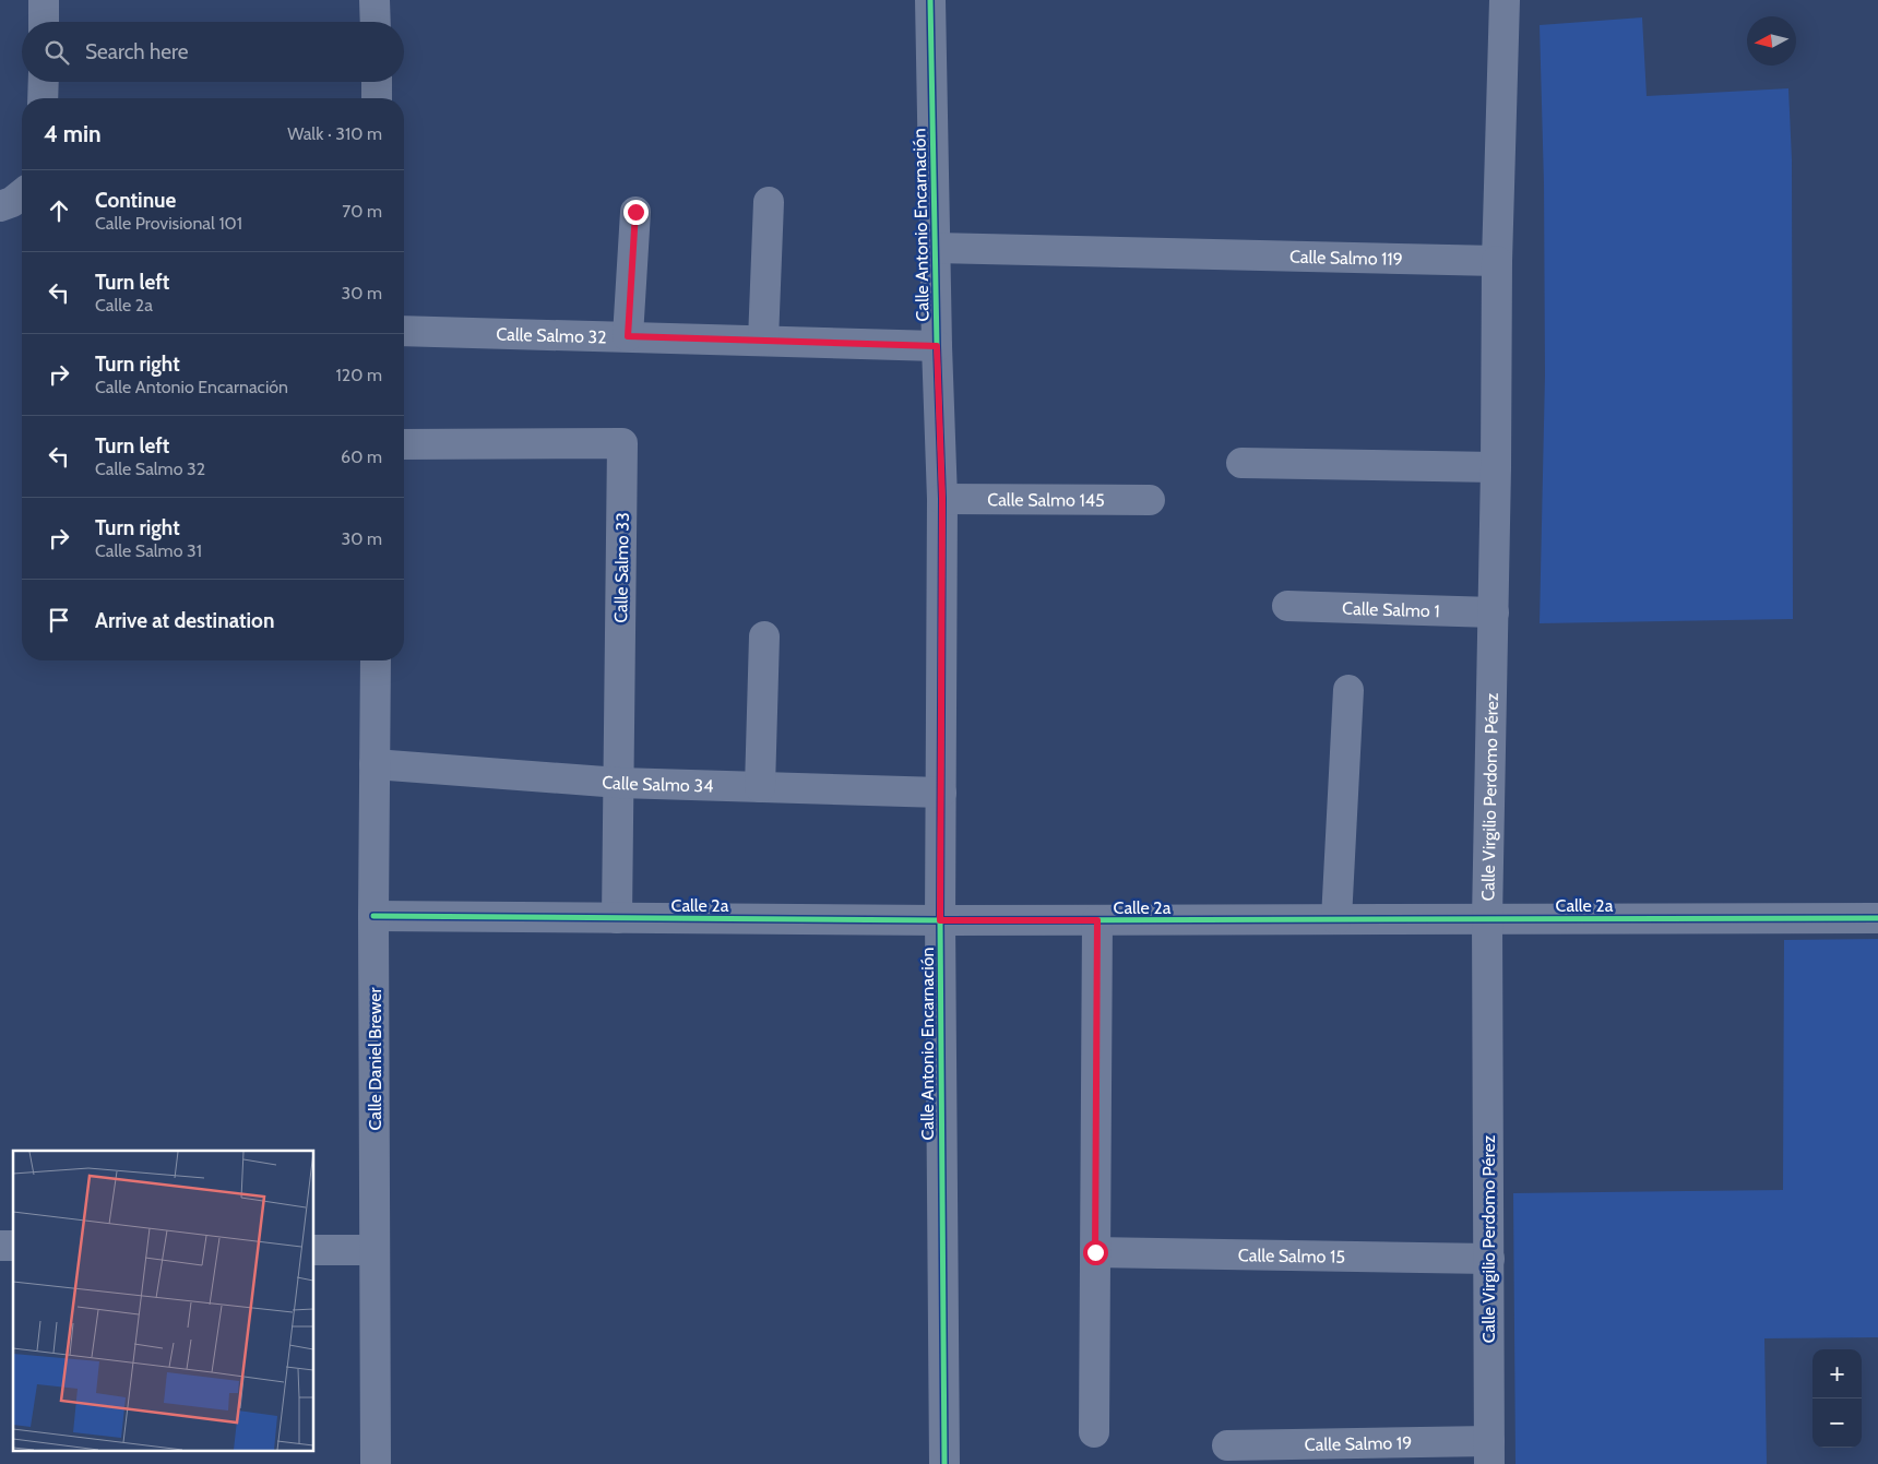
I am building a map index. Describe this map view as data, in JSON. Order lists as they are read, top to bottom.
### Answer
{
  "streets": {
    "street": [
      "Calle Antonio Encarnación",
      "Calle Salmo 119",
      "Calle Salmo 32",
      "Calle Salmo 145",
      "Calle Salmo 33",
      "Calle Salmo 1",
      "Calle Salmo 34",
      "Calle Virgilio Perdomo Pérez",
      "Calle 2a",
      "Calle Daniel Brewer",
      "Calle Salmo 15",
      "Calle Salmo 19"
    ]
  },
  "crossings": [
    ["Calle Antonio Encarnación", "Calle Salmo 119"],
    ["Calle Antonio Encarnación", "Calle Salmo 32"],
    ["Calle Antonio Encarnación", "Calle Salmo 145"],
    ["Calle Antonio Encarnación", "Calle Salmo 34"],
    ["Calle Antonio Encarnación", "Calle 2a"],
    ["Calle Salmo 119", "Calle Virgilio Perdomo Pérez"],
    ["Calle Salmo 33", "Calle Salmo 34"],
    ["Calle Salmo 33", "Calle 2a"],
    ["Calle Salmo 1", "Calle Virgilio Perdomo Pérez"],
    ["Calle Salmo 34", "Calle Daniel Brewer"],
    ["Calle Virgilio Perdomo Pérez", "Calle 2a"],
    ["Calle Virgilio Perdomo Pérez", "Calle Salmo 15"],
    ["Calle Virgilio Perdomo Pérez", "Calle Salmo 19"],
    ["Calle 2a", "Calle Daniel Brewer"]
  ],
  "north": "left",
  "page": {
    "search": "Search here",
    "heading": ["4 min", "Walk · 310 m"],
    "list": [
      ["Continue", "Calle Provisional 101", "70 m"],
      ["Turn left", "Calle 2a", "30 m"],
      ["Turn right", "Calle Antonio Encarnación", "120 m"],
      ["Turn left", "Calle Salmo 32", "60 m"],
      ["Turn right", "Calle Salmo 31", "30 m"],
      "Arrive at destination"
    ],
    "map_buttons": ["+", "−"]
  }
}
